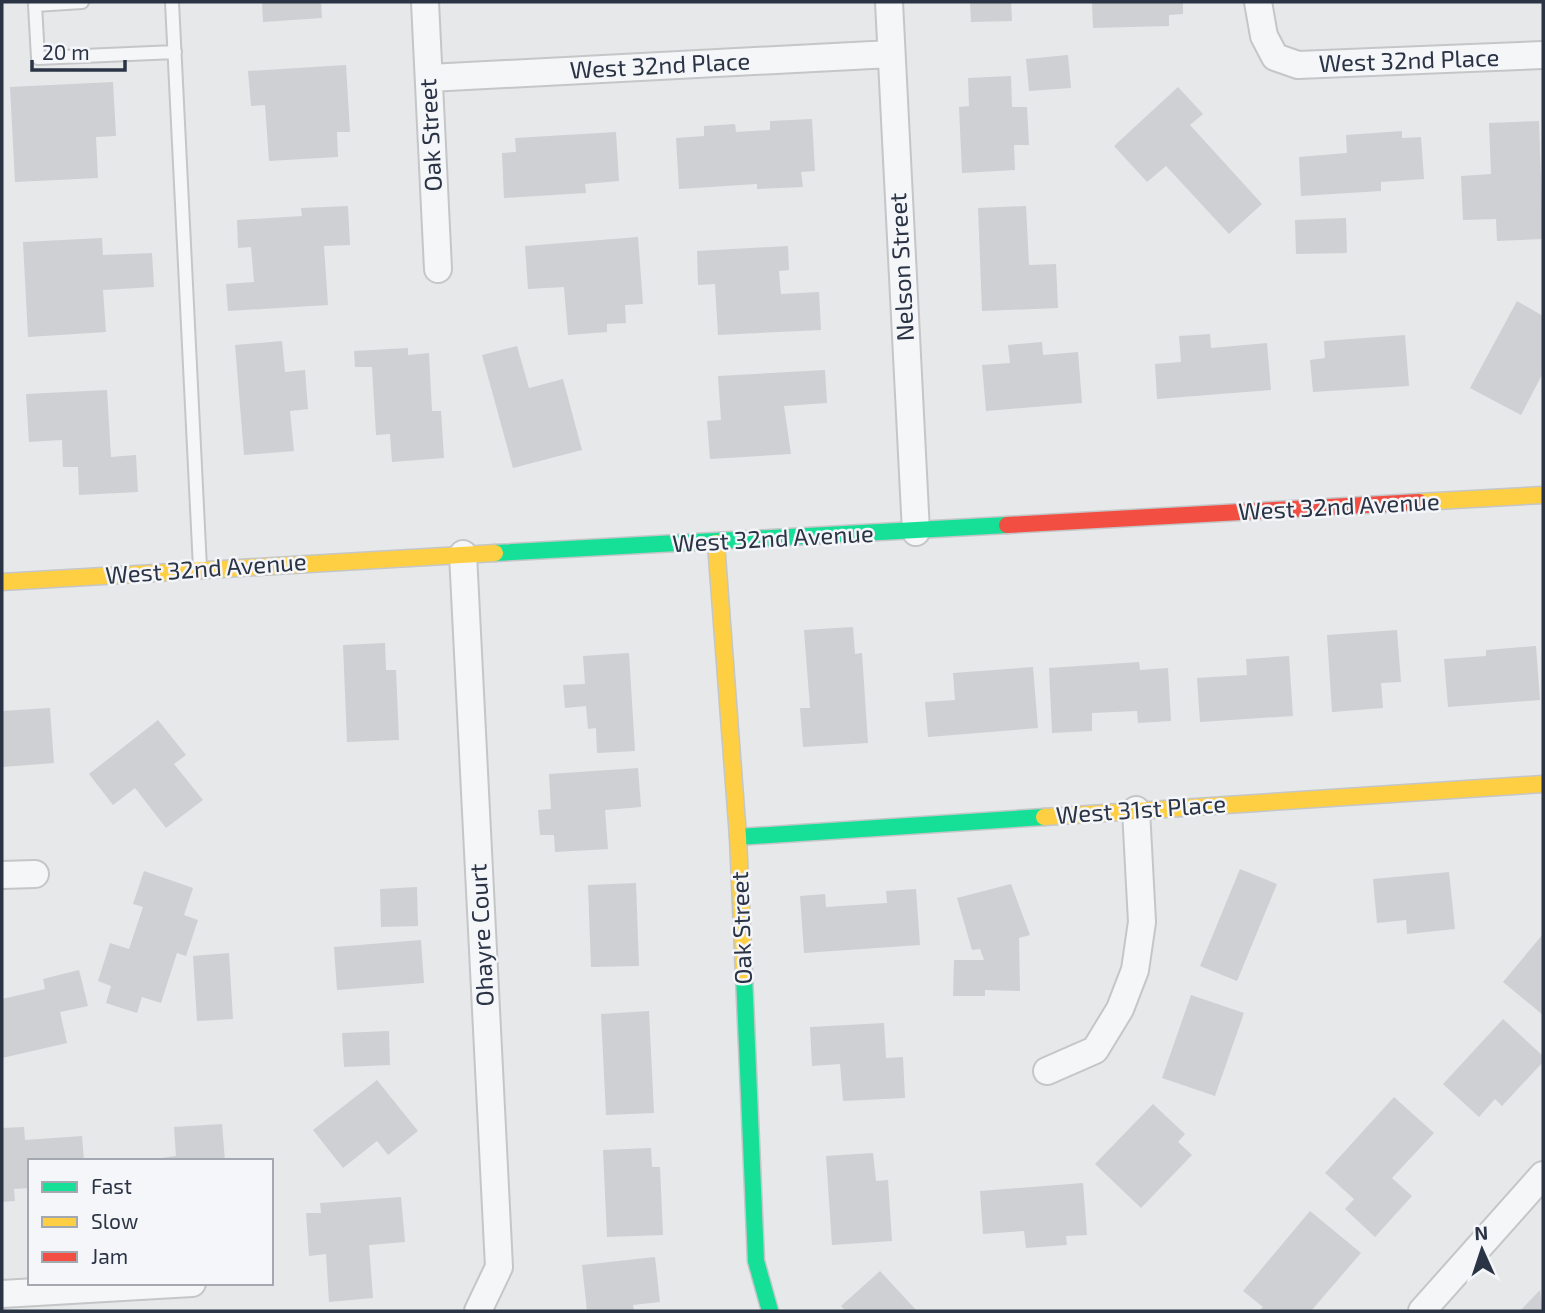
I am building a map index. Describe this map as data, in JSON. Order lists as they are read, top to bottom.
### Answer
{
  "streets": {
    "street": [
      "West 32nd Place",
      "Oak Street",
      "Nelson Street",
      "West 32nd Avenue",
      "West 31st Place",
      "Ohayre Court"
    ]
  },
  "crossings": [
    ["West 32nd Place", "Oak Street"],
    ["West 32nd Place", "Nelson Street"],
    ["Oak Street", "West 32nd Avenue"],
    ["Oak Street", "West 31st Place"],
    ["Nelson Street", "West 32nd Avenue"],
    ["West 32nd Avenue", "Ohayre Court"]
  ],
  "legend": ["Fast", "Slow", "Jam"],
  "scale_bar": "20 m",
  "north": "top"
}
